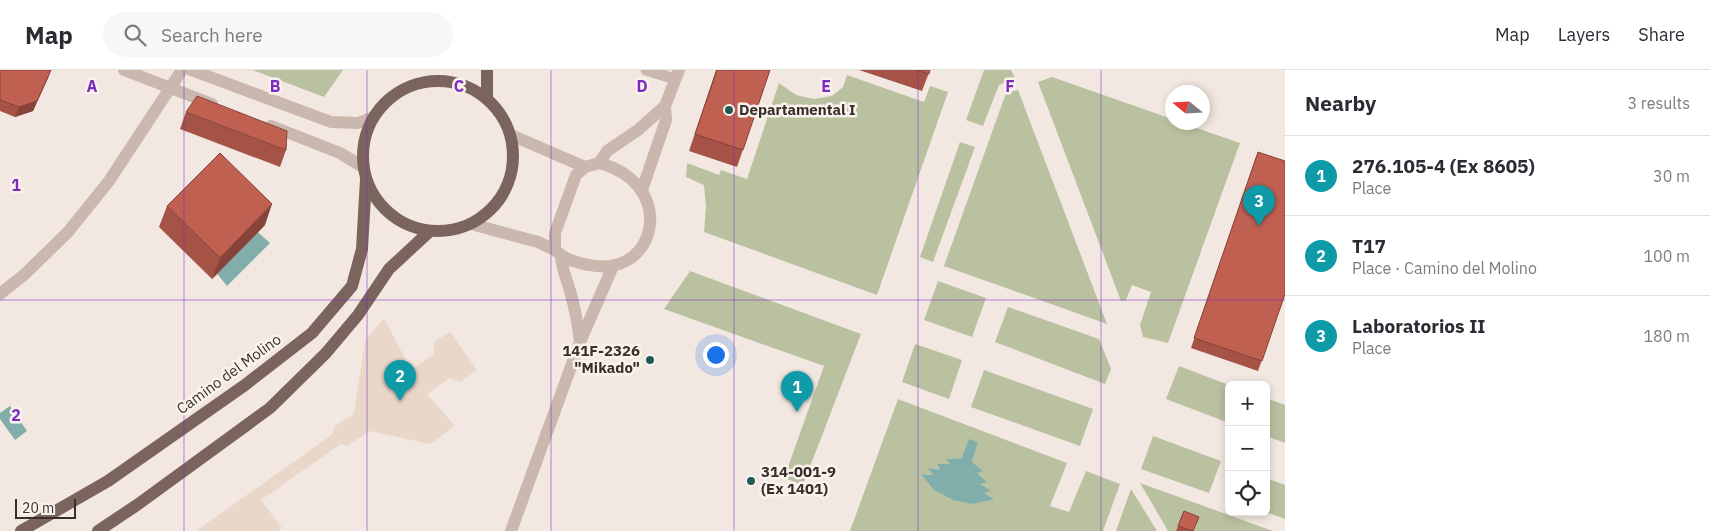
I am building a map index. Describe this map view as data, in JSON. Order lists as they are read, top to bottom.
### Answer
{
  "streets": {
    "main road": ["Camino del Molino"]
  },
  "places": ["Departamental I", "141F-2326 \"Mikado\"", "314-001-9 (Ex 1401)"],
  "scale_bar": "20 m",
  "north": "left",
  "page": {
    "header": "Map",
    "search": "Search here",
    "nav": ["Map", "Layers", "Share"],
    "heading": ["Nearby", "3 results"],
    "list": [
      {
        "mark": "1",
        "name": "276.105-4 (Ex 8605)",
        "note": "Place",
        "value": "30 m"
      },
      {
        "mark": "2",
        "name": "T17",
        "note": "Place · Camino del Molino",
        "value": "100 m"
      },
      {
        "mark": "3",
        "name": "Laboratorios II",
        "note": "Place",
        "value": "180 m"
      }
    ],
    "pins": ["3", "2", "1"],
    "map_buttons": ["+", "−"],
    "scale": "20 m"
  },
  "grid": {
    "columns": [
      "A",
      "B",
      "C",
      "D",
      "E",
      "F"
    ],
    "rows": ["1", "2"]
  }
}
